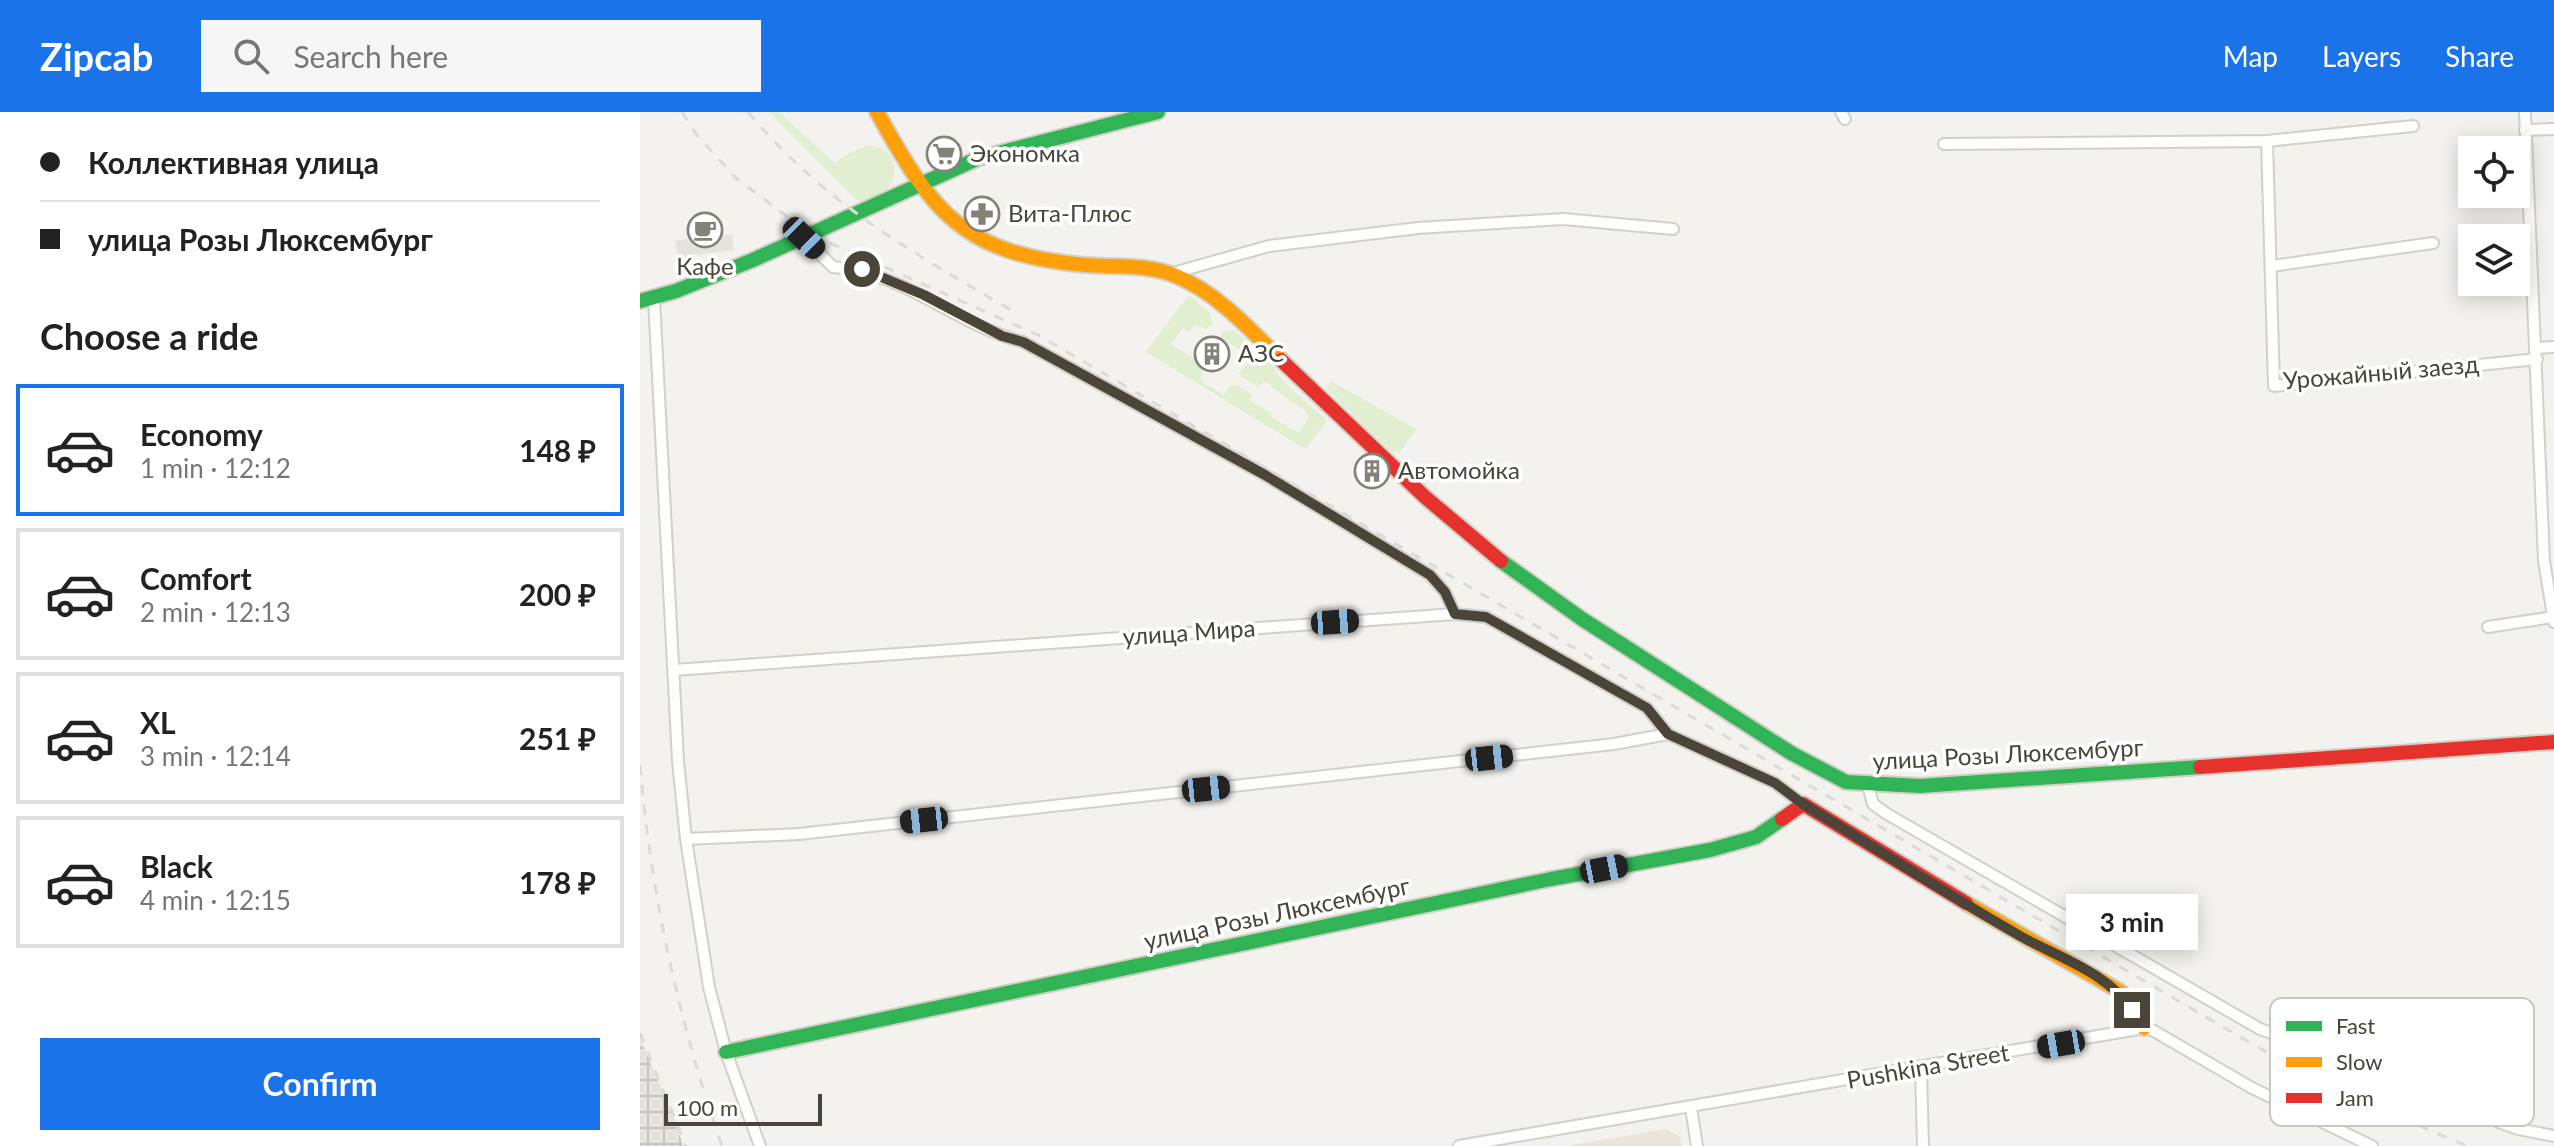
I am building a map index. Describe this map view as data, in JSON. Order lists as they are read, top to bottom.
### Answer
{
  "streets": {
    "main road": ["улица Розы Люксембург"],
    "street": ["Урожайный заезд", "улица Мира", "Pushkina Street"]
  },
  "places": {
    "supermarket": ["Экономка"],
    "pharmacy": ["Вита-Плюс"],
    "cafe": ["Кафе"],
    "building": ["АЗС", "Автомойка"]
  },
  "legend": ["Fast", "Slow", "Jam"],
  "scale_bar": "100 m",
  "page": {
    "header": "Zipcab",
    "search": "Search here",
    "nav": ["Map", "Layers", "Share"],
    "banner": ["Коллективная улица", "улица Розы Люксембург"],
    "heading": "Choose a ride",
    "list": [
      {
        "name": "Economy",
        "note": "1 min · 12:12",
        "value": "148 ₽"
      },
      {
        "name": "Comfort",
        "note": "2 min · 12:13",
        "value": "200 ₽"
      },
      {
        "name": "XL",
        "note": "3 min · 12:14",
        "value": "251 ₽"
      },
      {
        "name": "Black",
        "note": "4 min · 12:15",
        "value": "178 ₽"
      }
    ],
    "bubble": "3 min",
    "buttons": "Confirm",
    "scale": "100 m"
  }
}
